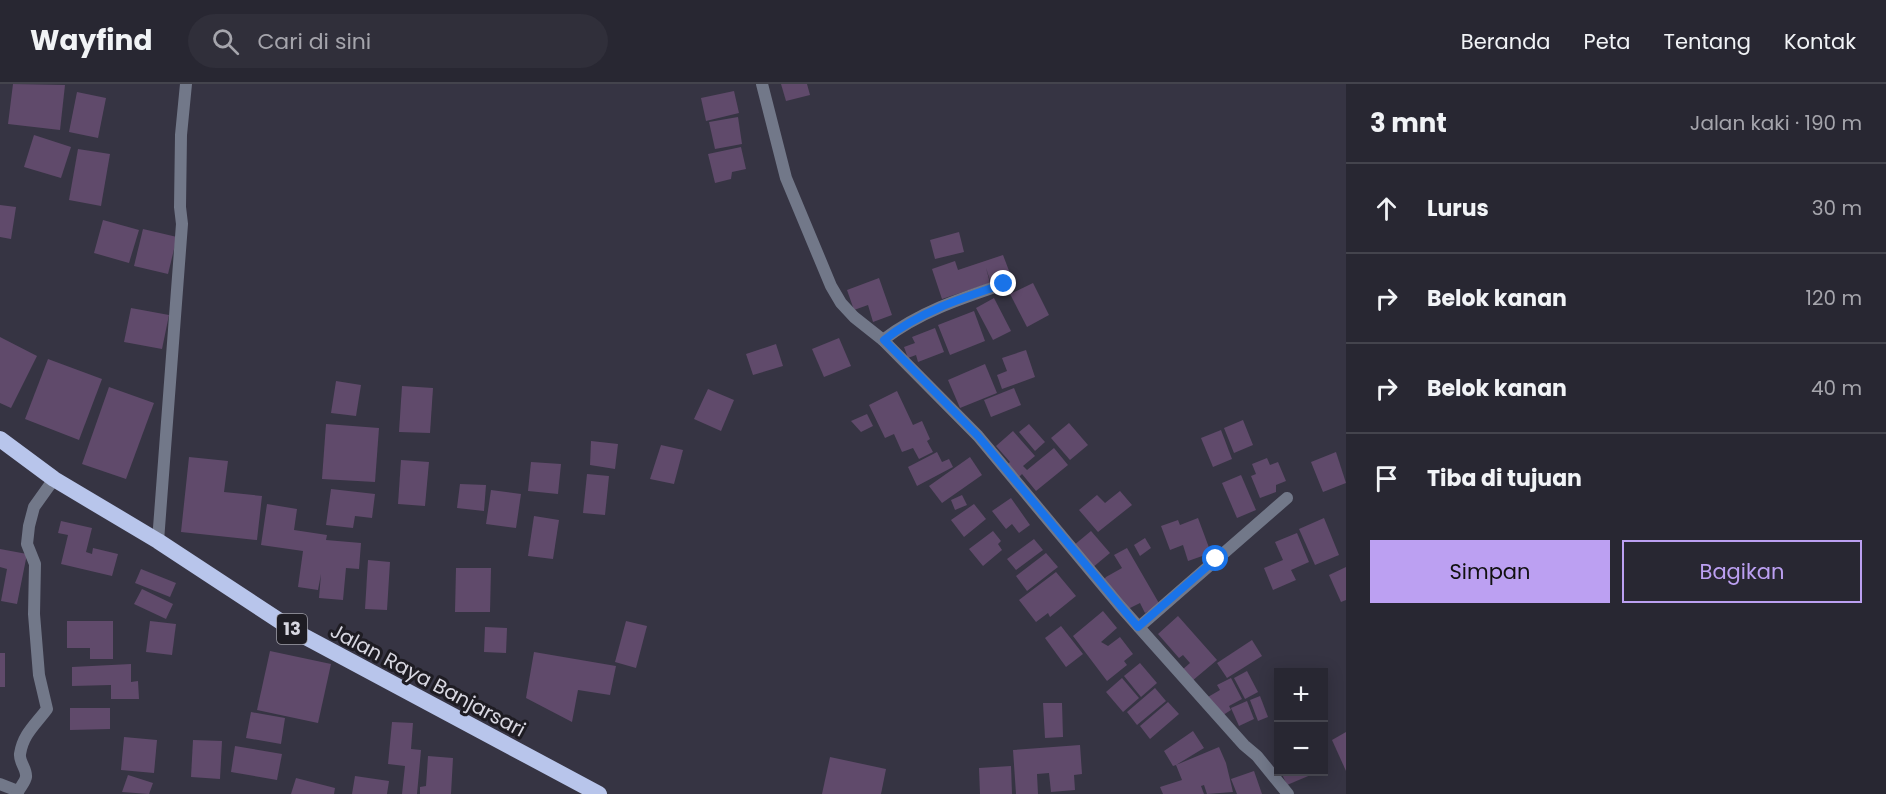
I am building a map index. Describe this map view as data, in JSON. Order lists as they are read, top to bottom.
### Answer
{
  "streets": {
    "highway": ["13", "Jalan Raya Banjarsari"]
  },
  "page": {
    "header": "Wayfind",
    "search": "Cari di sini",
    "nav": [
      "Beranda",
      "Peta",
      "Tentang",
      "Kontak"
    ],
    "heading": ["3 mnt", "Jalan kaki · 190 m"],
    "list": [
      ["Lurus", "30 m"],
      ["Belok kanan", "120 m"],
      ["Belok kanan", "40 m"],
      "Tiba di tujuan"
    ],
    "buttons": ["Simpan", "Bagikan"],
    "map_buttons": ["+", "−"]
  }
}
